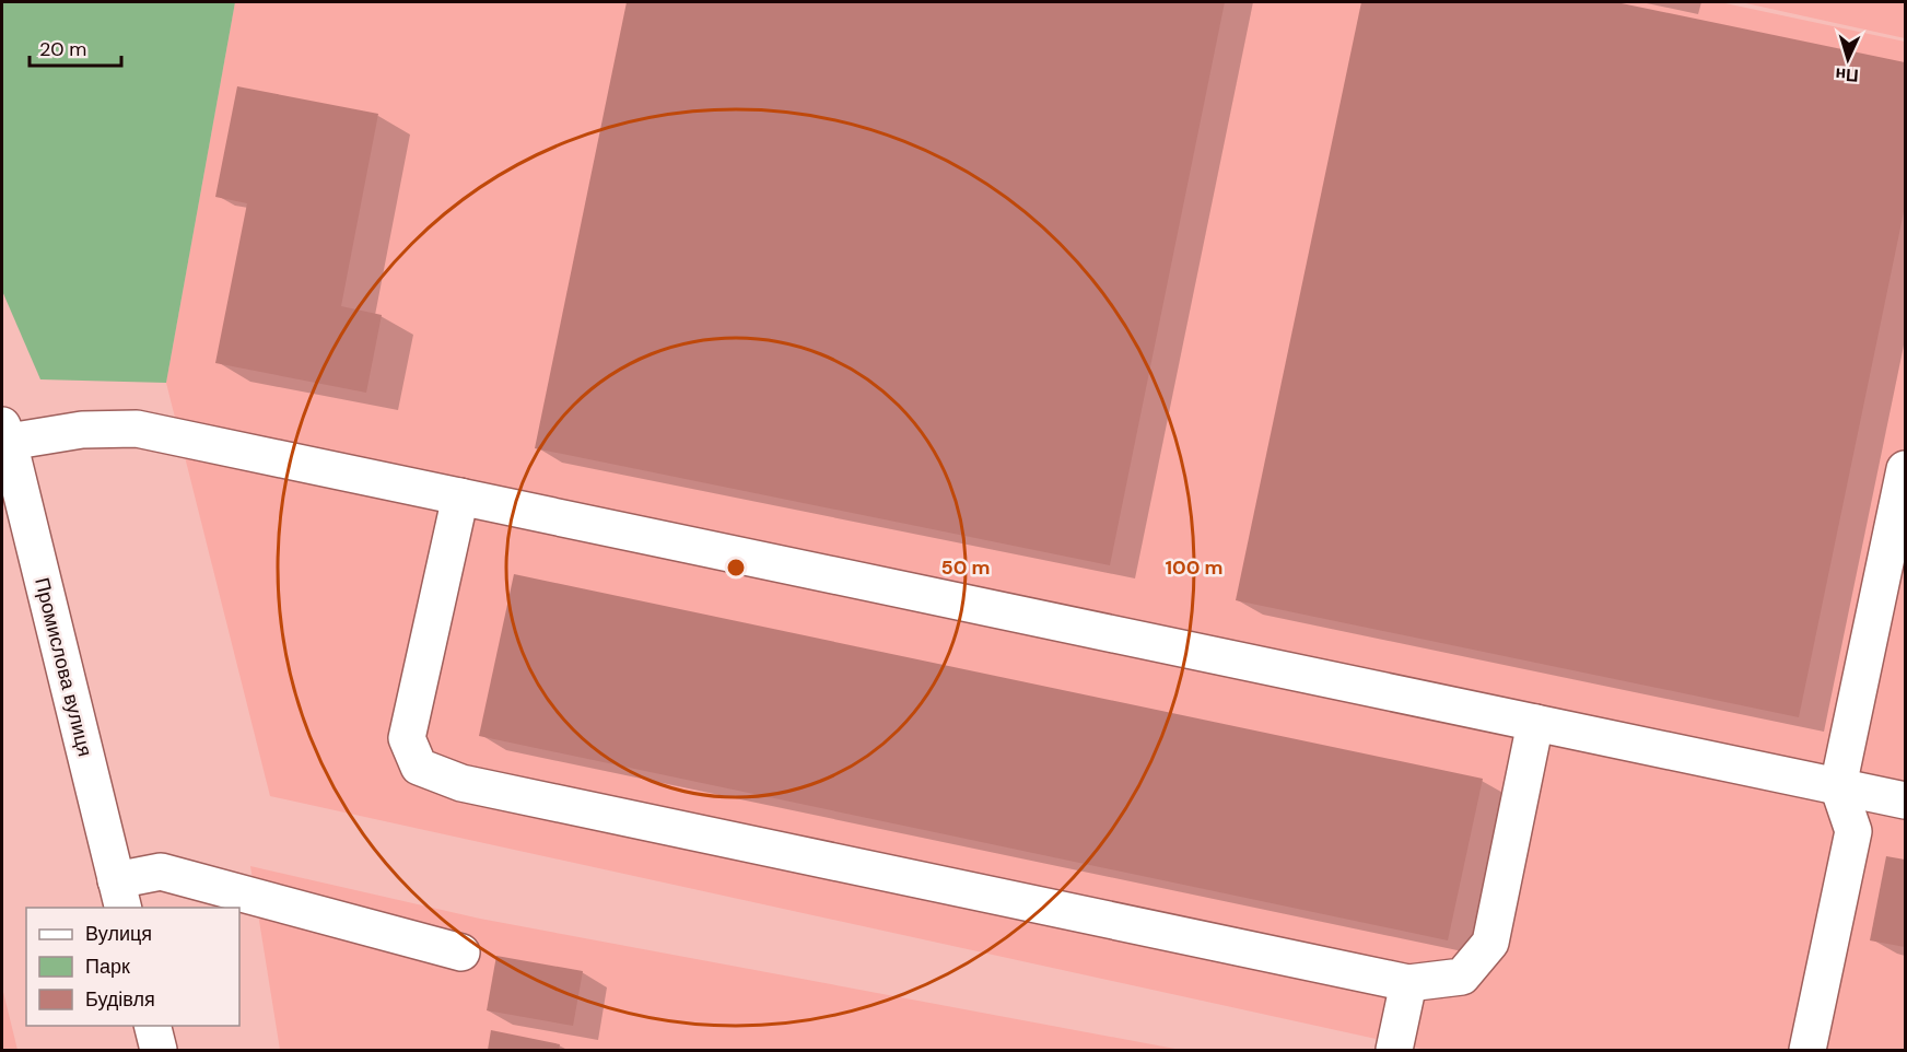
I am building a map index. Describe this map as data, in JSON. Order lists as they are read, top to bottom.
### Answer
{
  "streets": {
    "street": ["Промислова вулиця"]
  },
  "legend": ["Вулиця", "Парк", "Будівля"],
  "scale_bar": "20 m",
  "north": "bottom",
  "rings": ["50 m", "100 m"]
}
